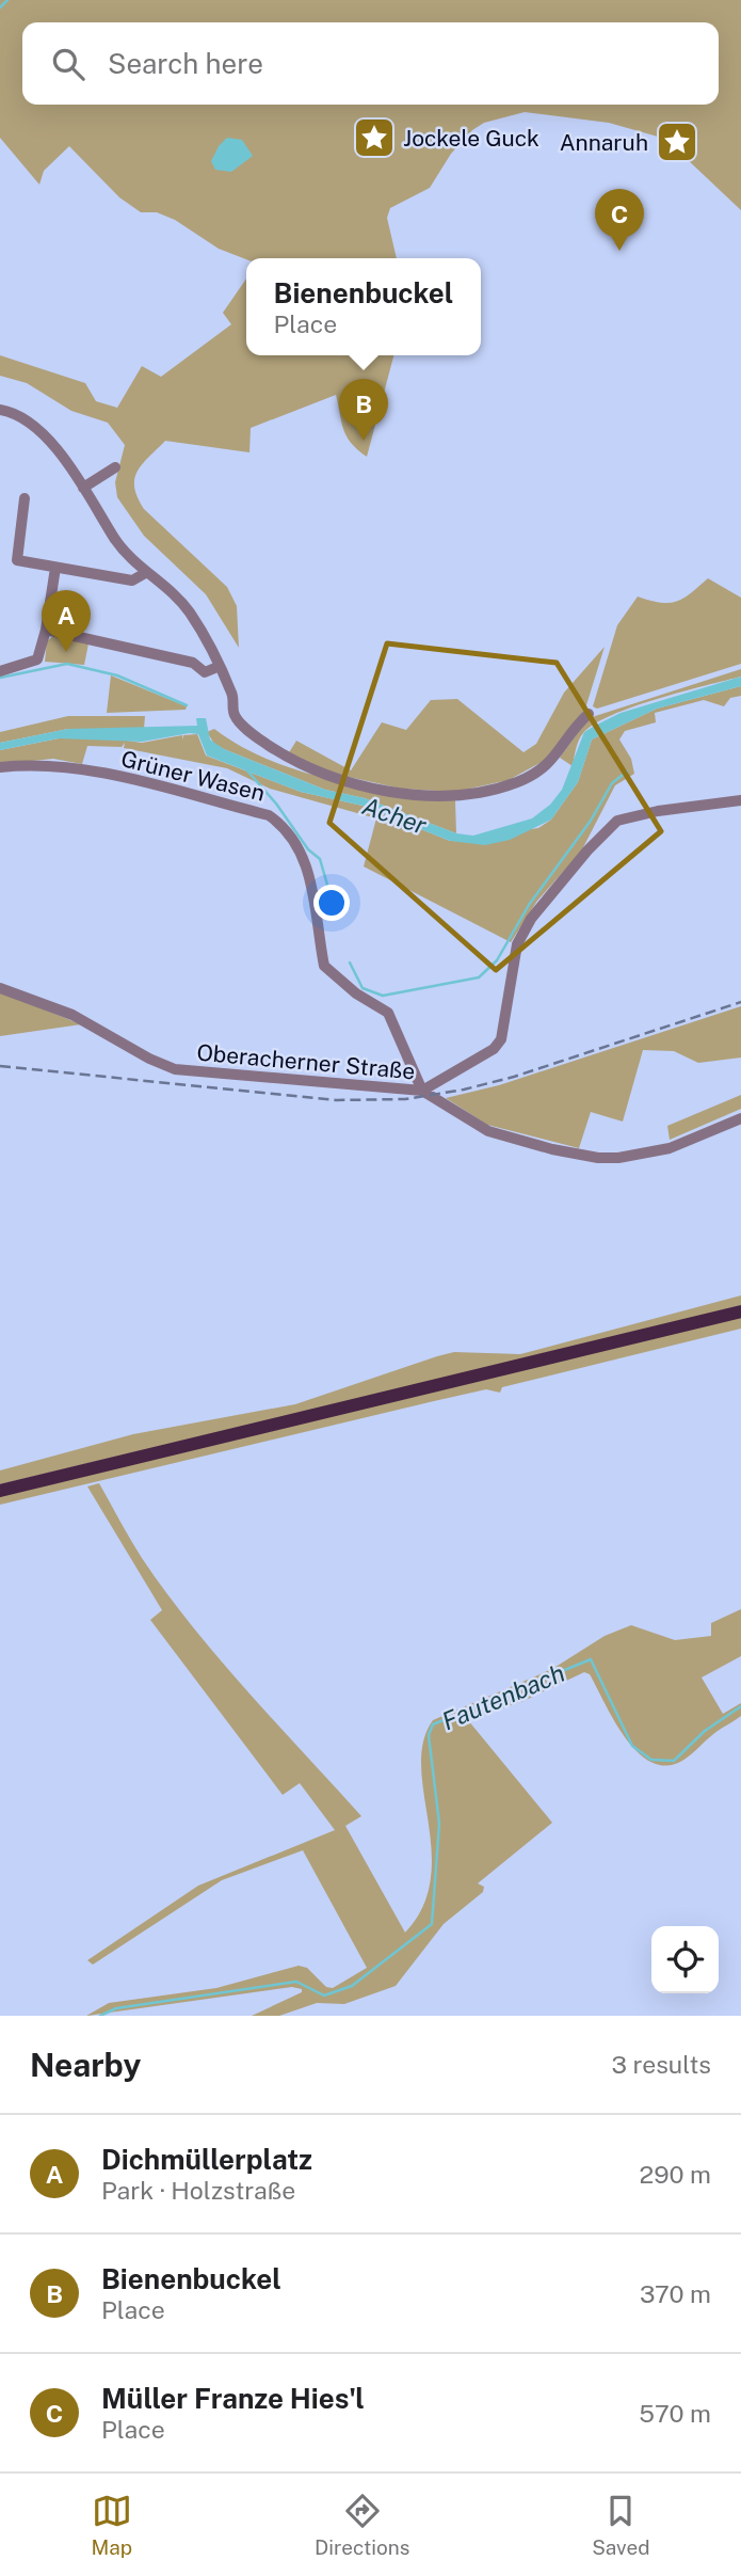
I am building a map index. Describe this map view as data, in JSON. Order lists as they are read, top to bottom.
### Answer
{
  "streets": {
    "street": ["Grüner Wasen", "Oberacherner Straße"]
  },
  "crossings": [
    ["Grüner Wasen", "Oberacherner Straße"]
  ],
  "water": ["Acher", "Fautenbach"],
  "places": {
    "place": ["Jockele Guck", "Annaruh"]
  },
  "page": {
    "search": "Search here",
    "pins": ["C", "B", "A"],
    "popup": ["Bienenbuckel", "Place"],
    "heading": ["Nearby", "3 results"],
    "list": [
      {
        "mark": "A",
        "name": "Dichmüllerplatz",
        "note": "Park · Holzstraße",
        "value": "290 m"
      },
      {
        "mark": "B",
        "name": "Bienenbuckel",
        "note": "Place",
        "value": "370 m"
      },
      {
        "mark": "C",
        "name": "Müller Franze Hies'l",
        "note": "Place",
        "value": "570 m"
      }
    ],
    "nav": ["Map", "Directions", "Saved"]
  }
}
